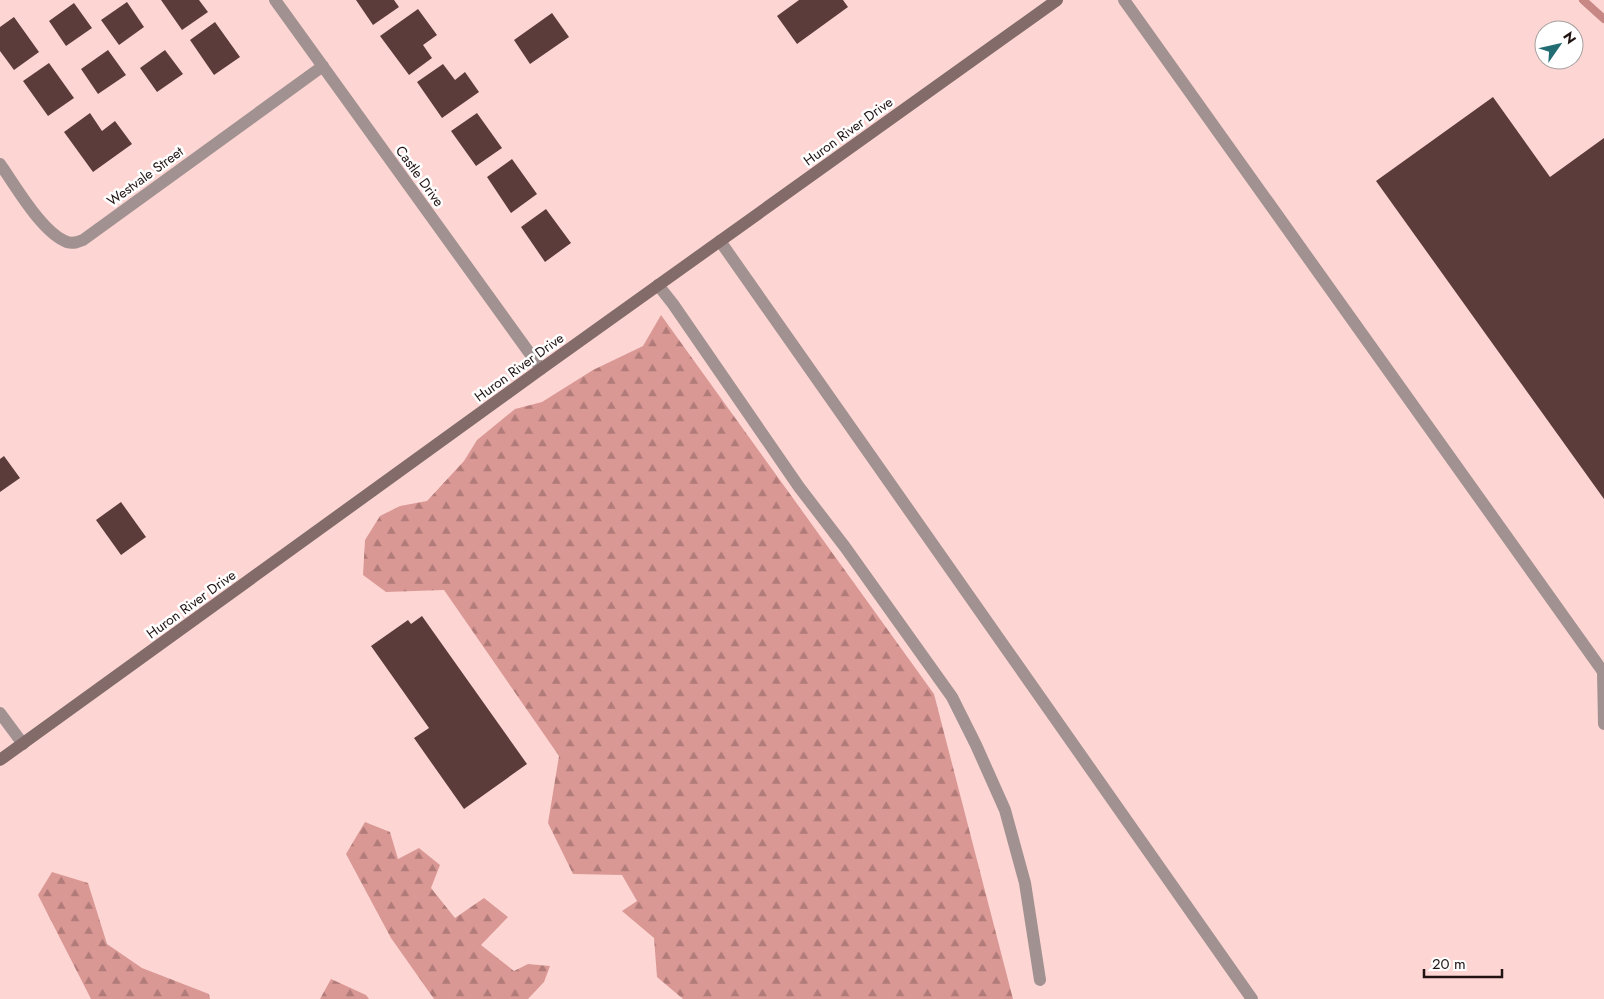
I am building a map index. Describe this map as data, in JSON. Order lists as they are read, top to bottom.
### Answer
{
  "streets": {
    "street": ["Huron River Drive", "Westvale Street", "Castle Drive"]
  },
  "crossings": [
    ["Huron River Drive", "Castle Drive"],
    ["Westvale Street", "Castle Drive"]
  ],
  "scale_bar": "20 m",
  "north": "top right"
}
